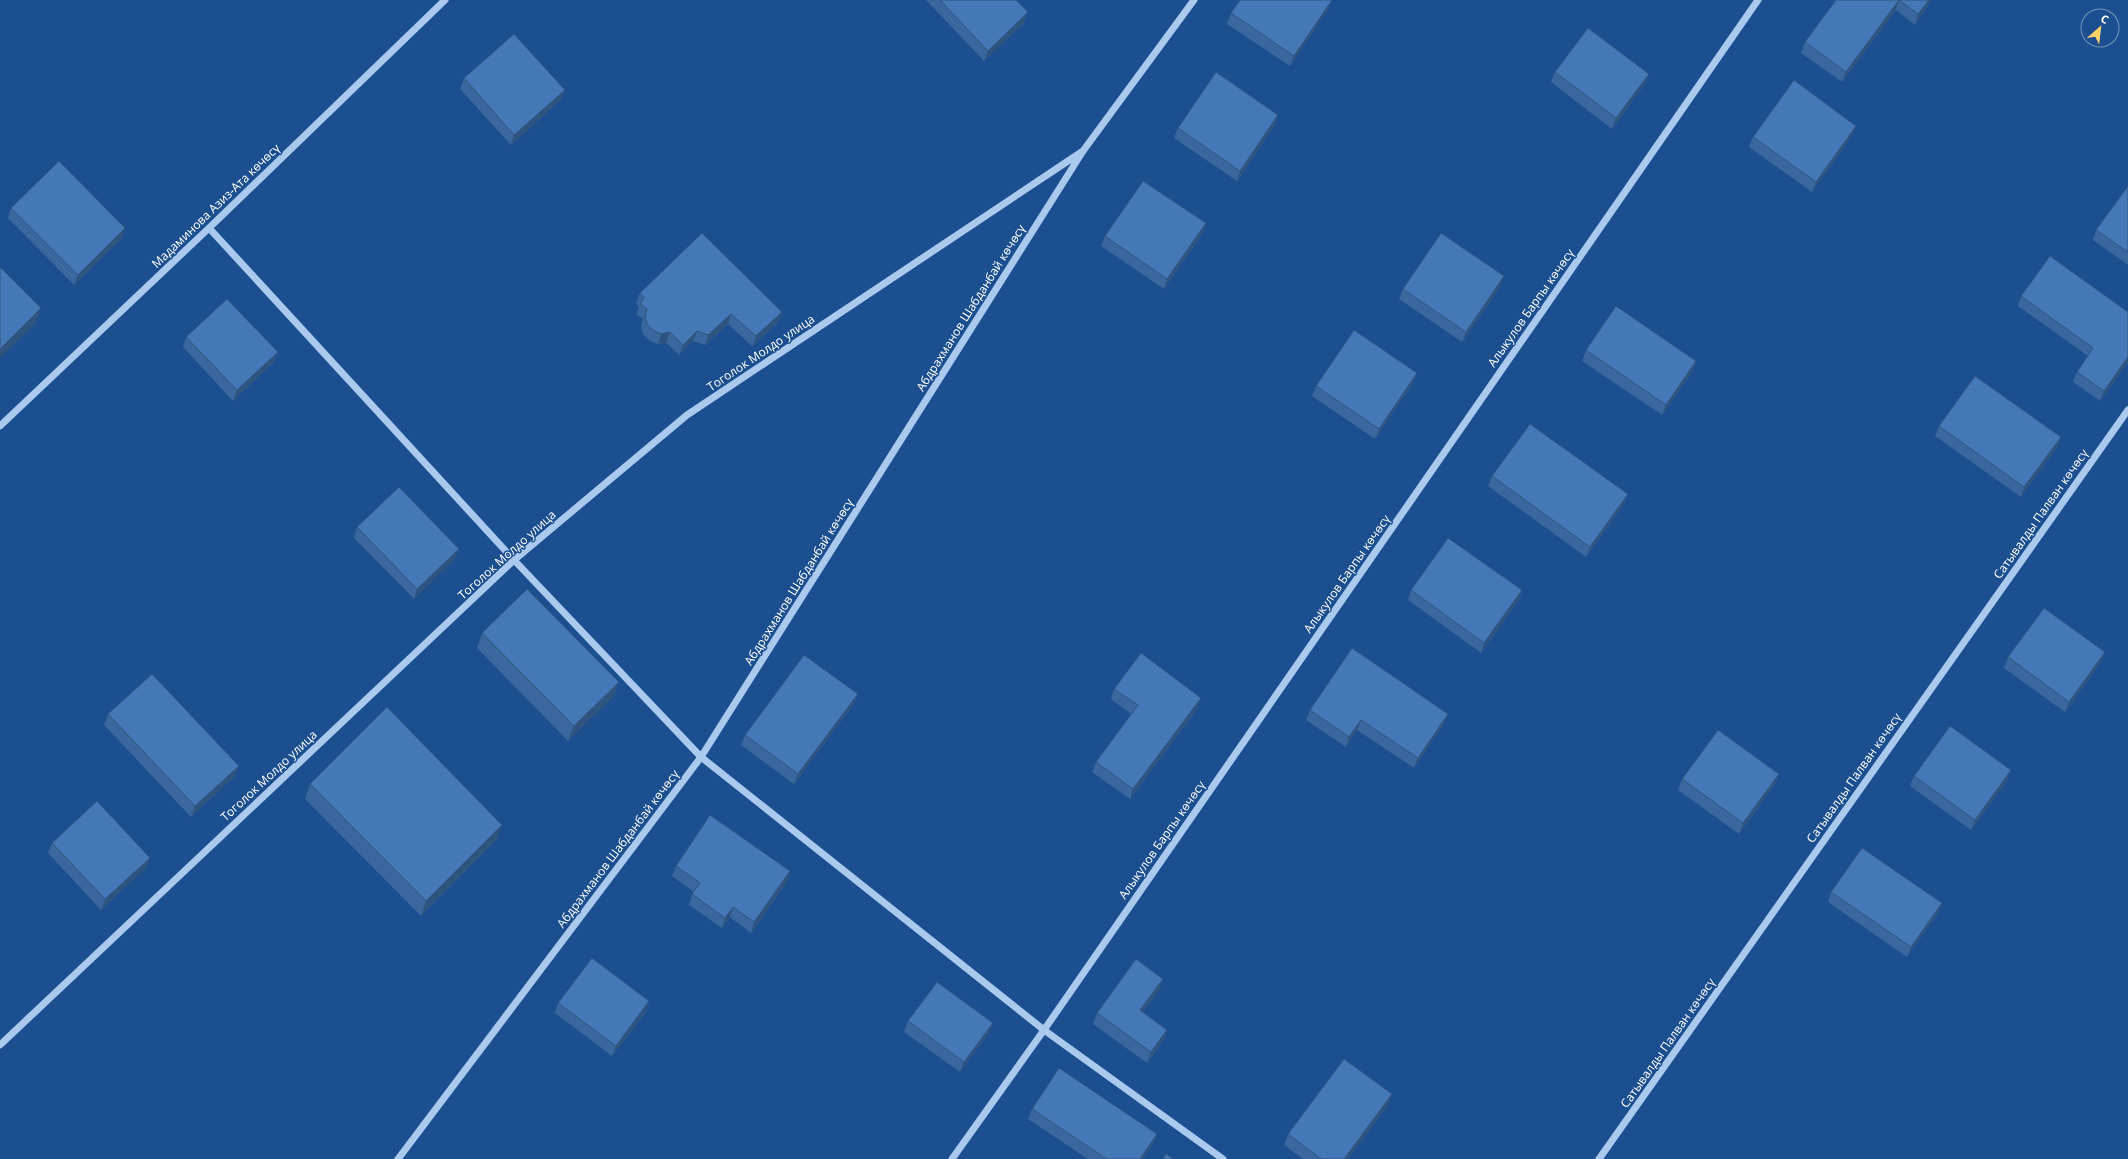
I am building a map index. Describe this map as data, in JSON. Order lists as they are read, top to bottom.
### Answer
{
  "streets": {
    "street": [
      "Мадаминова Азиз-Ата көчөсү",
      "Абдрахманов Шабданбай көчөсү",
      "Алыкулов Барпы көчөсү",
      "Тоголок Молдо улица",
      "Сатывалды Палван көчөсү"
    ]
  },
  "crossings": [
    ["Абдрахманов Шабданбай көчөсү", "Тоголок Молдо улица"]
  ],
  "north": "top right"
}
